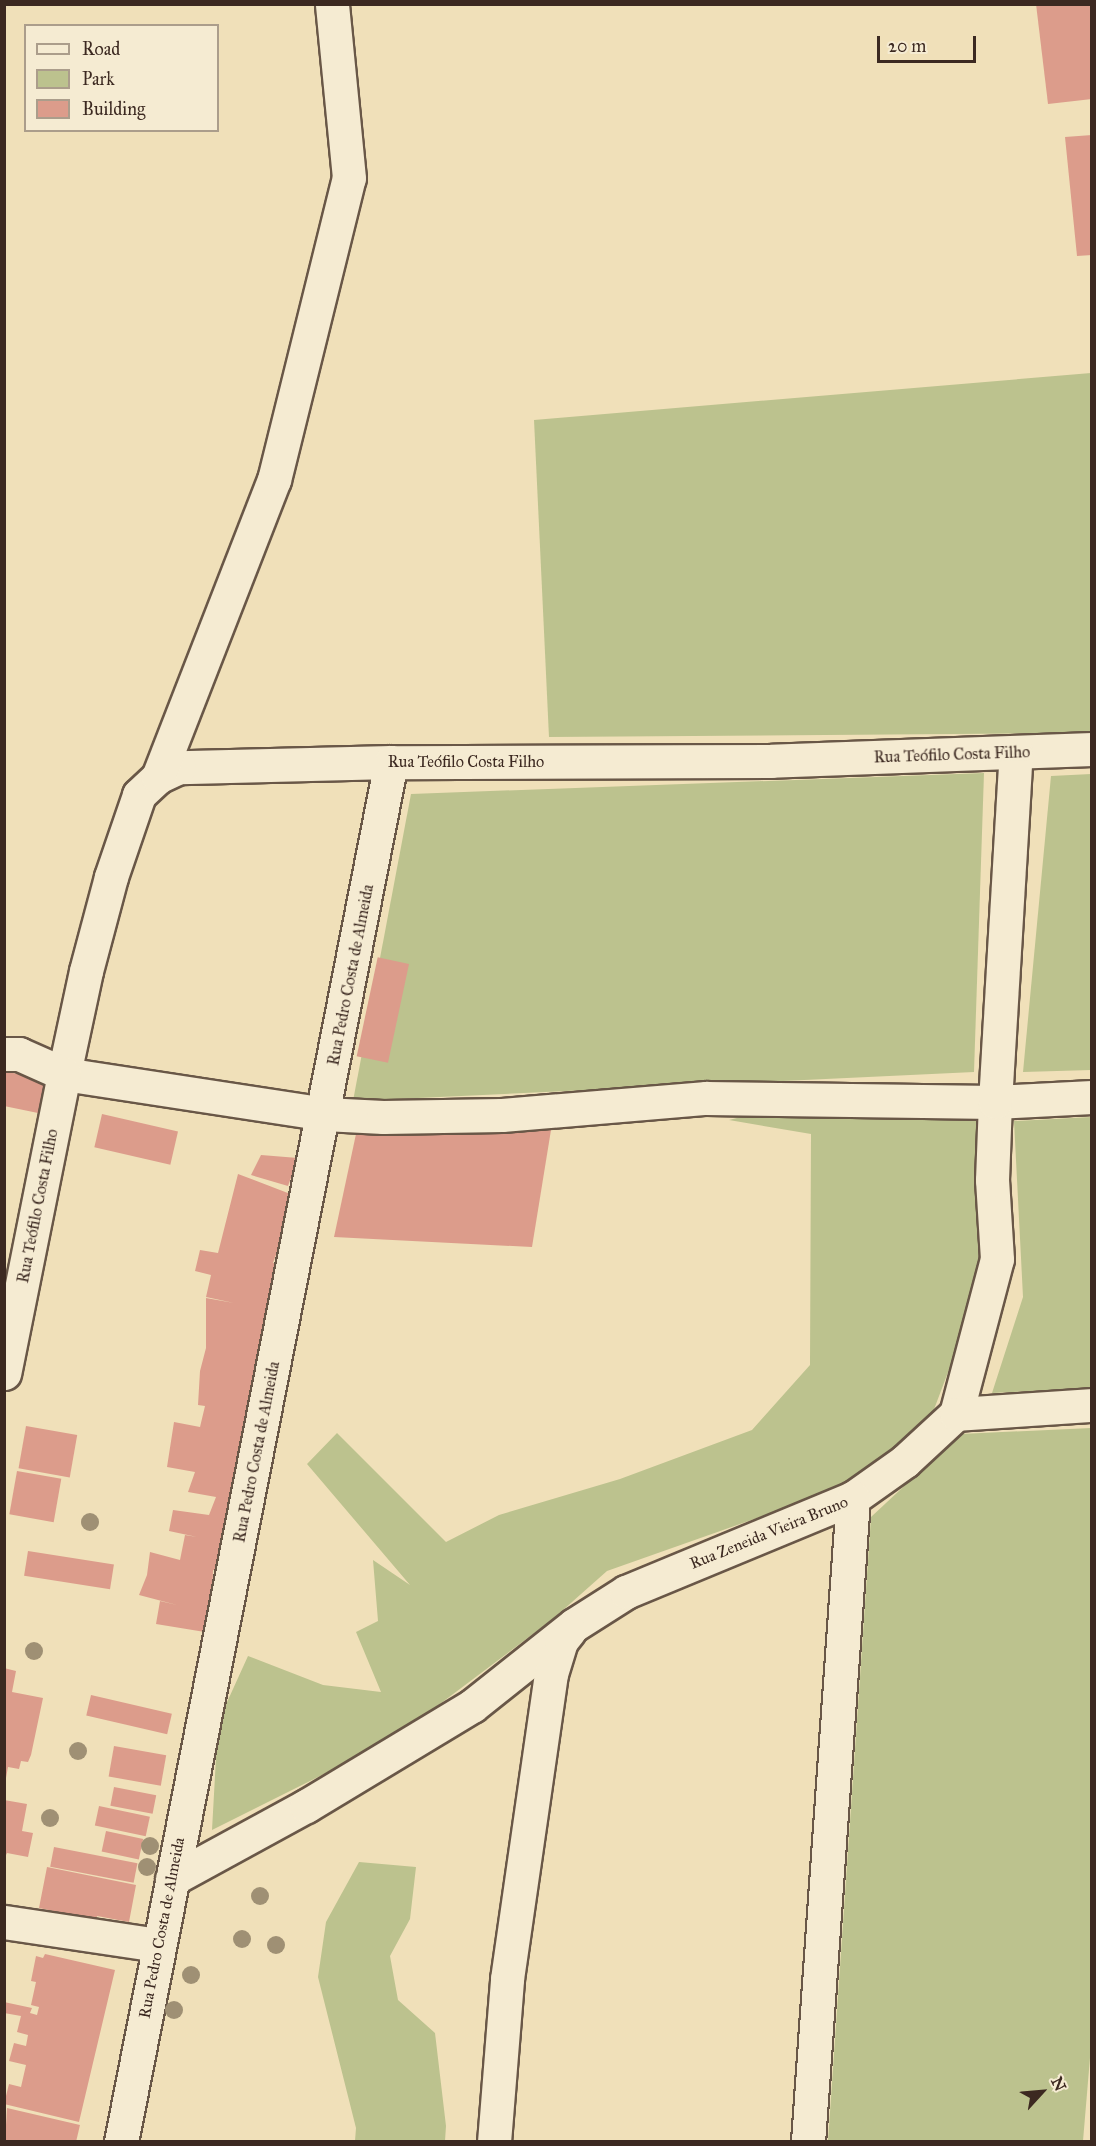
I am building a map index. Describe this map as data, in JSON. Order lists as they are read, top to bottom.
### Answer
{
  "streets": {
    "street": ["Rua Teófilo Costa Filho", "Rua Pedro Costa de Almeida", "Rua Zeneida Vieira Bruno"]
  },
  "crossings": [
    ["Rua Teófilo Costa Filho", "Rua Pedro Costa de Almeida"],
    ["Rua Pedro Costa de Almeida", "Rua Zeneida Vieira Bruno"]
  ],
  "legend": ["Road", "Park", "Building"],
  "scale_bar": "20 m",
  "north": "top right"
}
